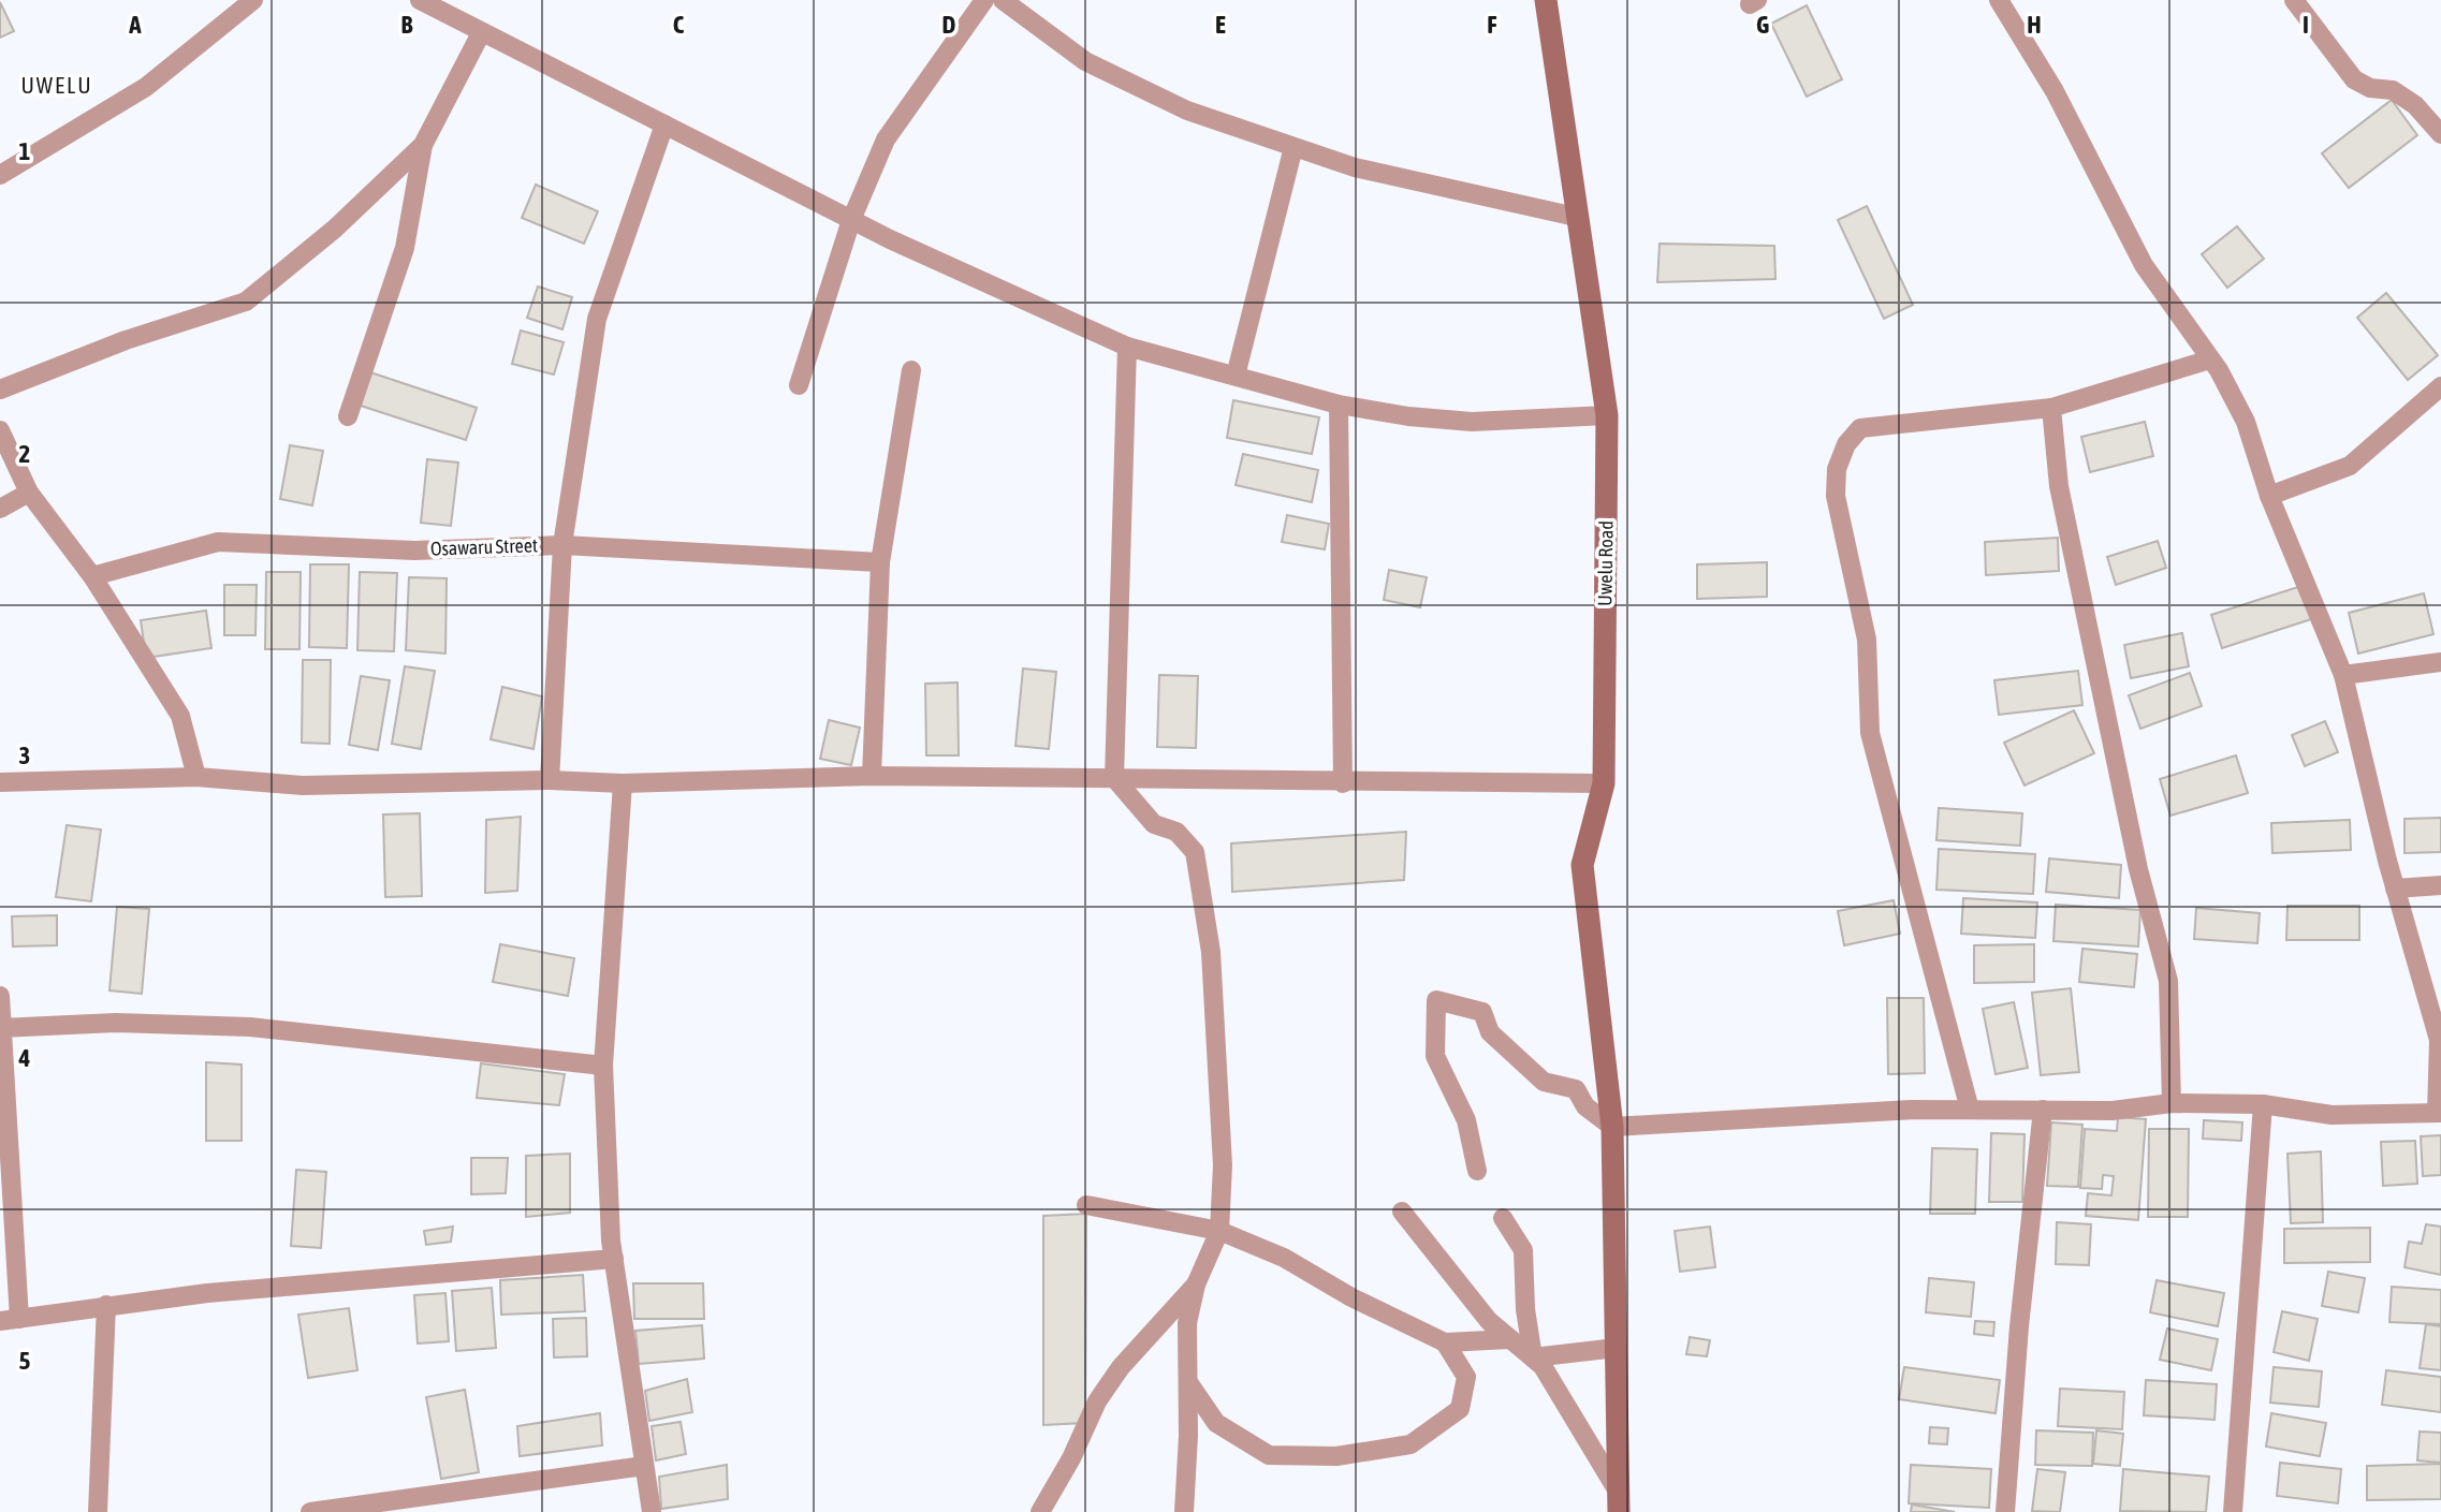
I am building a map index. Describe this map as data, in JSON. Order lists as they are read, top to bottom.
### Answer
{
  "streets": {
    "street": ["Osawaru Street", "Uwelu Road"]
  },
  "districts": ["UWELU"],
  "grid": {
    "columns": [
      "A",
      "B",
      "C",
      "D",
      "E",
      "F",
      "G",
      "H",
      "I"
    ],
    "rows": [
      "1",
      "2",
      "3",
      "4",
      "5"
    ]
  }
}
